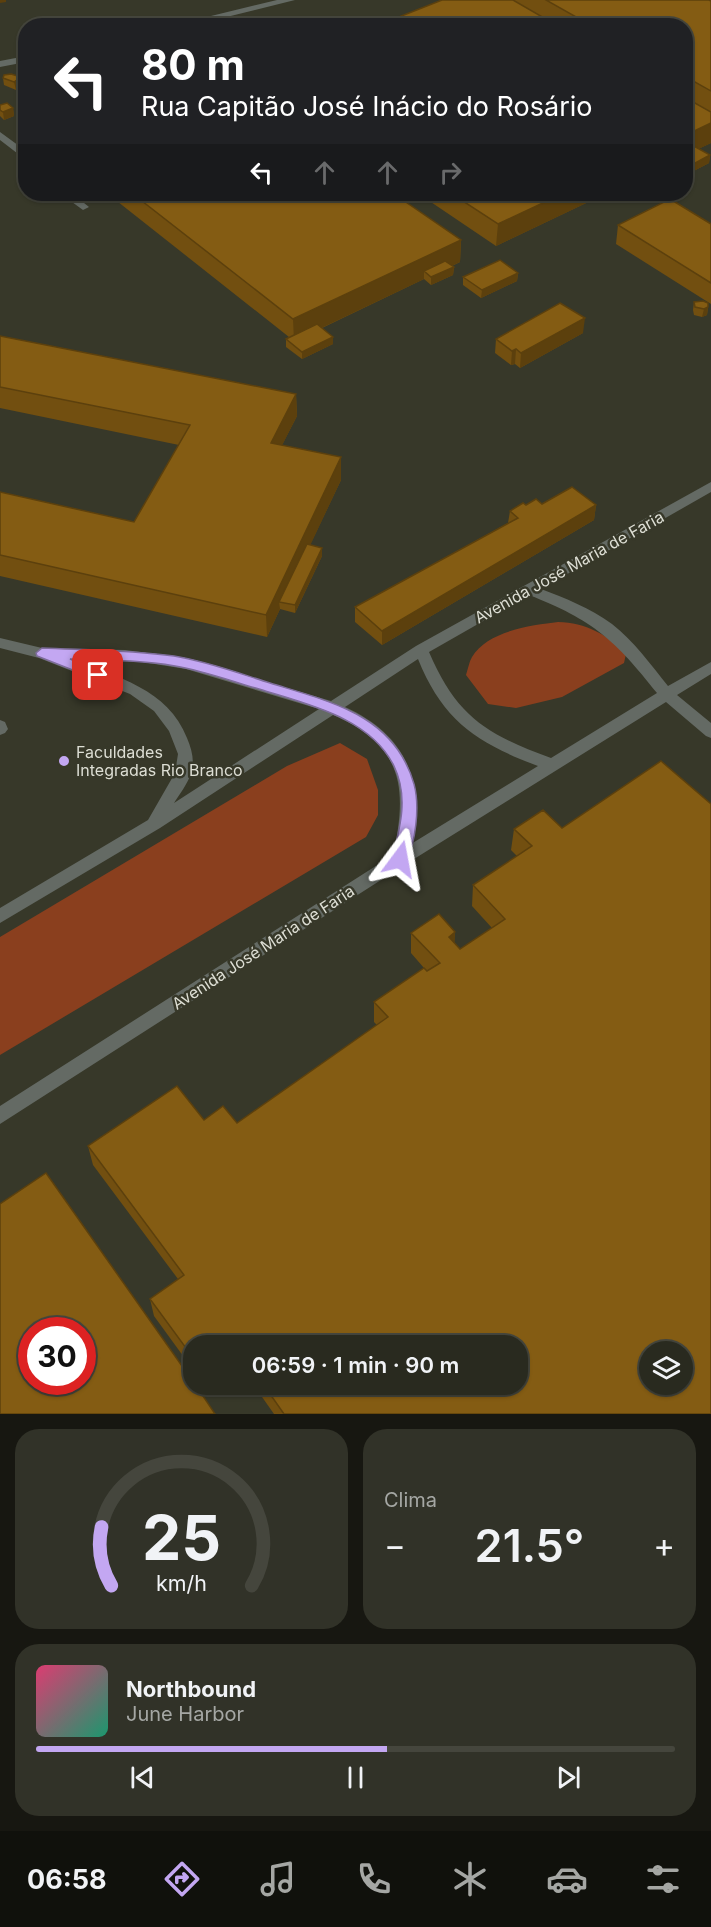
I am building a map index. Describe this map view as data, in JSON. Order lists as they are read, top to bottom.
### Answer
{
  "streets": {
    "street": ["Avenida José Maria de Faria"]
  },
  "places": ["Faculdades Integradas Rio Branco"],
  "page": {
    "turn": ["80 m", "Rua Capitão José Inácio do Rosário"],
    "limit": "30",
    "trip": "06:59 · 1 min · 90 m",
    "tile": "Clima",
    "heat": ["−", "21.5°", "+"],
    "song": ["Northbound", "June Harbor"],
    "tabs": "06:58",
    "gauge": ["25", "km/h"]
  }
}
